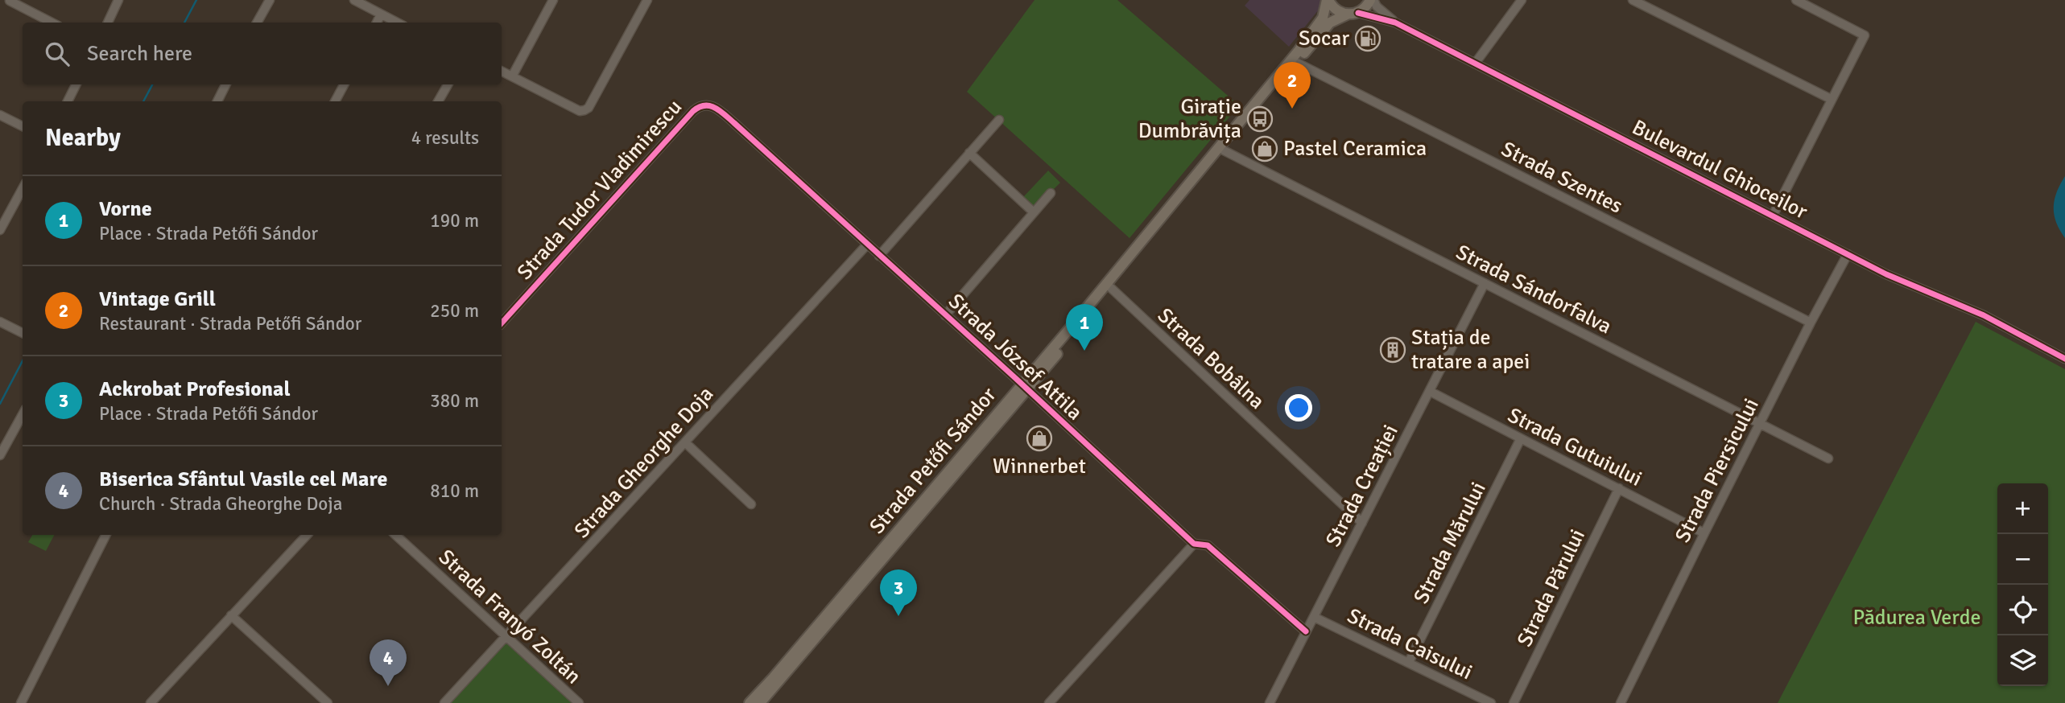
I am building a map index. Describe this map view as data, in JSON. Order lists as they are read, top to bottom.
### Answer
{
  "streets": {
    "main road": ["Strada Petőfi Sándor"],
    "street": [
      "Bulevardul Ghioceilor",
      "Strada Szentes",
      "Strada Tudor Vladimirescu",
      "Strada Sándorfalva",
      "Strada József Attila",
      "Strada Bobâlna",
      "Strada Gutuiului",
      "Strada Gheorghe Doja",
      "Strada Piersicului",
      "Strada Creației",
      "Strada Mărului",
      "Strada Părului",
      "Strada Franyó Zoltán",
      "Strada Caisului"
    ]
  },
  "crossings": [
    ["Bulevardul Ghioceilor", "Strada Piersicului"],
    ["Strada Szentes", "Strada Petőfi Sándor"],
    ["Strada Szentes", "Strada Piersicului"],
    ["Strada Tudor Vladimirescu", "Strada József Attila"],
    ["Strada Sándorfalva", "Strada Petőfi Sándor"],
    ["Strada Sándorfalva", "Strada Piersicului"],
    ["Strada Sándorfalva", "Strada Creației"],
    ["Strada József Attila", "Strada Petőfi Sándor"],
    ["Strada József Attila", "Strada Gheorghe Doja"],
    ["Strada József Attila", "Strada Creației"],
    ["Strada Bobâlna", "Strada Petőfi Sándor"],
    ["Strada Bobâlna", "Strada Creației"],
    ["Strada Gutuiului", "Strada Piersicului"],
    ["Strada Gutuiului", "Strada Creației"],
    ["Strada Gutuiului", "Strada Mărului"],
    ["Strada Gutuiului", "Strada Părului"],
    ["Strada Gheorghe Doja", "Strada Franyó Zoltán"],
    ["Strada Creației", "Strada Caisului"],
    ["Strada Mărului", "Strada Caisului"]
  ],
  "parks": ["Pădurea Verde"],
  "places": {
    "fuel station": ["Socar"],
    "bus stop": ["Girație Dumbrăvița"],
    "shop": ["Pastel Ceramica", "Winnerbet"],
    "building": ["Stația de tratare a apei"]
  },
  "page": {
    "search": "Search here",
    "pins": [
      "2",
      "1",
      "3",
      "4"
    ],
    "heading": ["Nearby", "4 results"],
    "list": [
      {
        "mark": "1",
        "name": "Vorne",
        "note": "Place · Strada Petőfi Sándor",
        "value": "190 m"
      },
      {
        "mark": "2",
        "name": "Vintage Grill",
        "note": "Restaurant · Strada Petőfi Sándor",
        "value": "250 m"
      },
      {
        "mark": "3",
        "name": "Ackrobat Profesional",
        "note": "Place · Strada Petőfi Sándor",
        "value": "380 m"
      },
      {
        "mark": "4",
        "name": "Biserica Sfântul Vasile cel Mare",
        "note": "Church · Strada Gheorghe Doja",
        "value": "810 m"
      }
    ],
    "map_buttons": ["+", "−"]
  }
}
